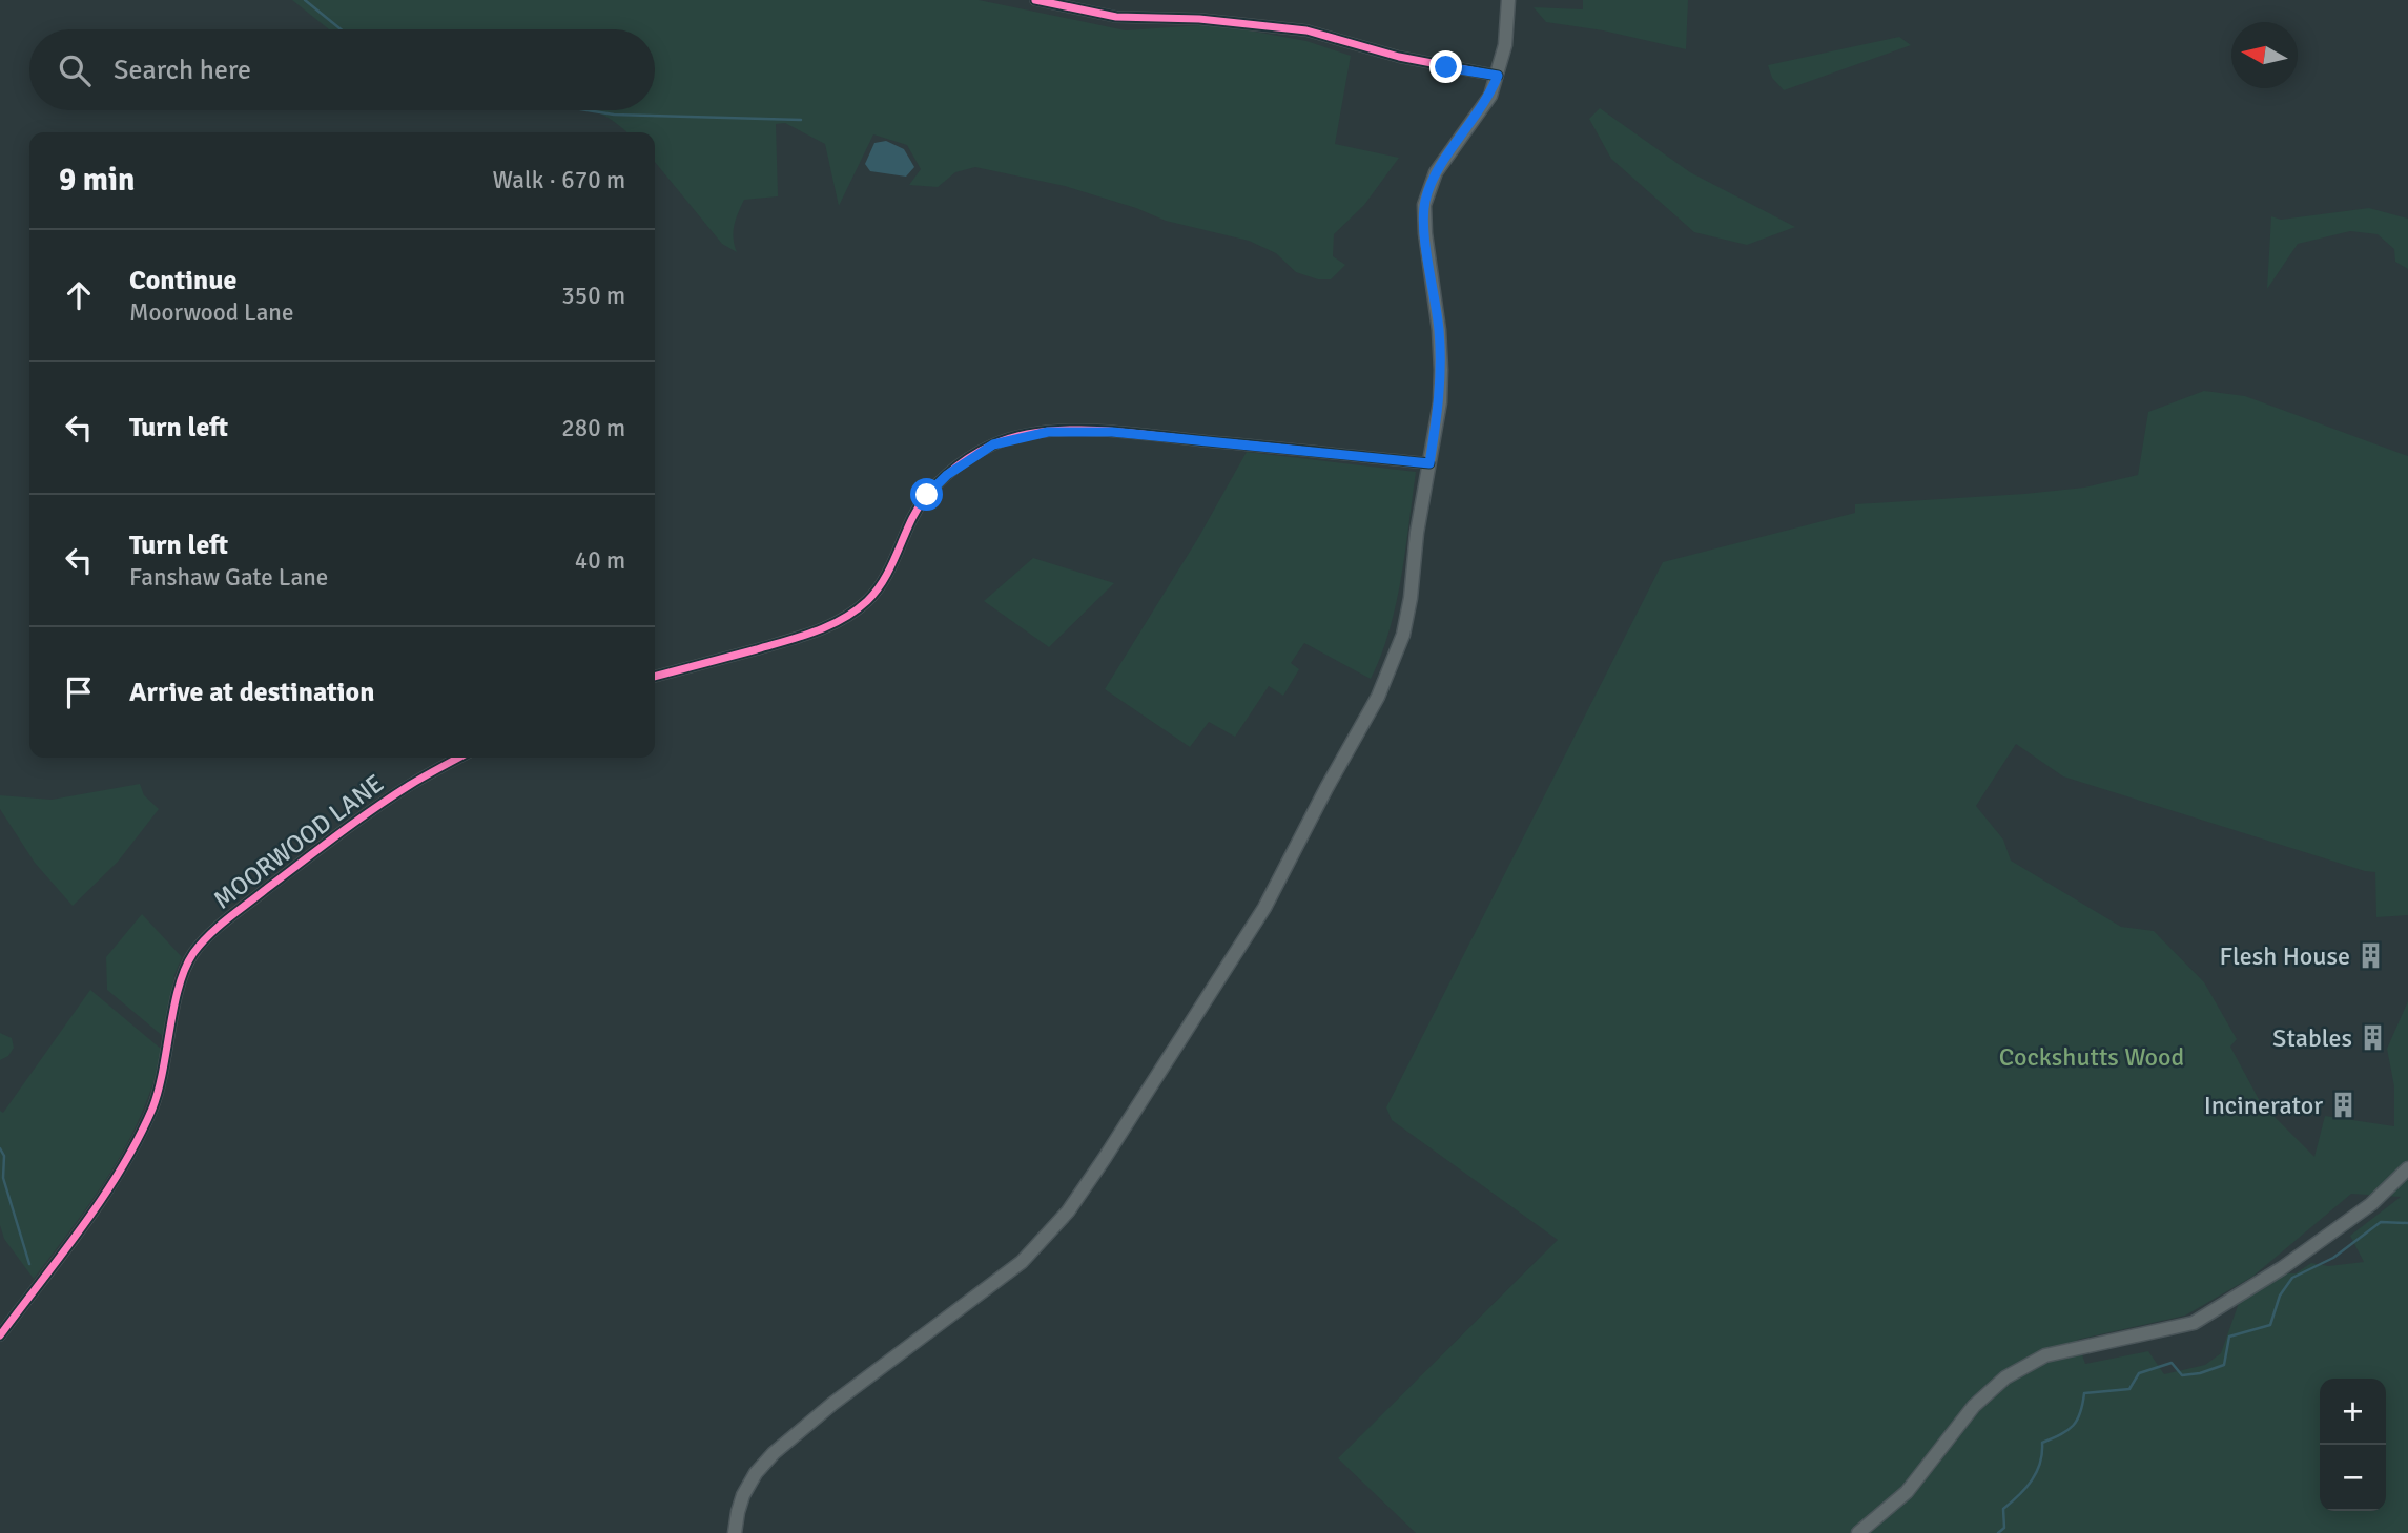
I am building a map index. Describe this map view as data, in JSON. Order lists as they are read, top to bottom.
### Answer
{
  "streets": {
    "street": ["MOORWOOD LANE"]
  },
  "parks": ["Cockshutts Wood"],
  "places": {
    "building": ["Flesh House", "Stables", "Incinerator"]
  },
  "north": "left",
  "page": {
    "search": "Search here",
    "heading": ["9 min", "Walk · 670 m"],
    "list": [
      ["Continue", "Moorwood Lane", "350 m"],
      ["Turn left", "280 m"],
      ["Turn left", "Fanshaw Gate Lane", "40 m"],
      "Arrive at destination"
    ],
    "map_buttons": ["+", "−"]
  }
}
